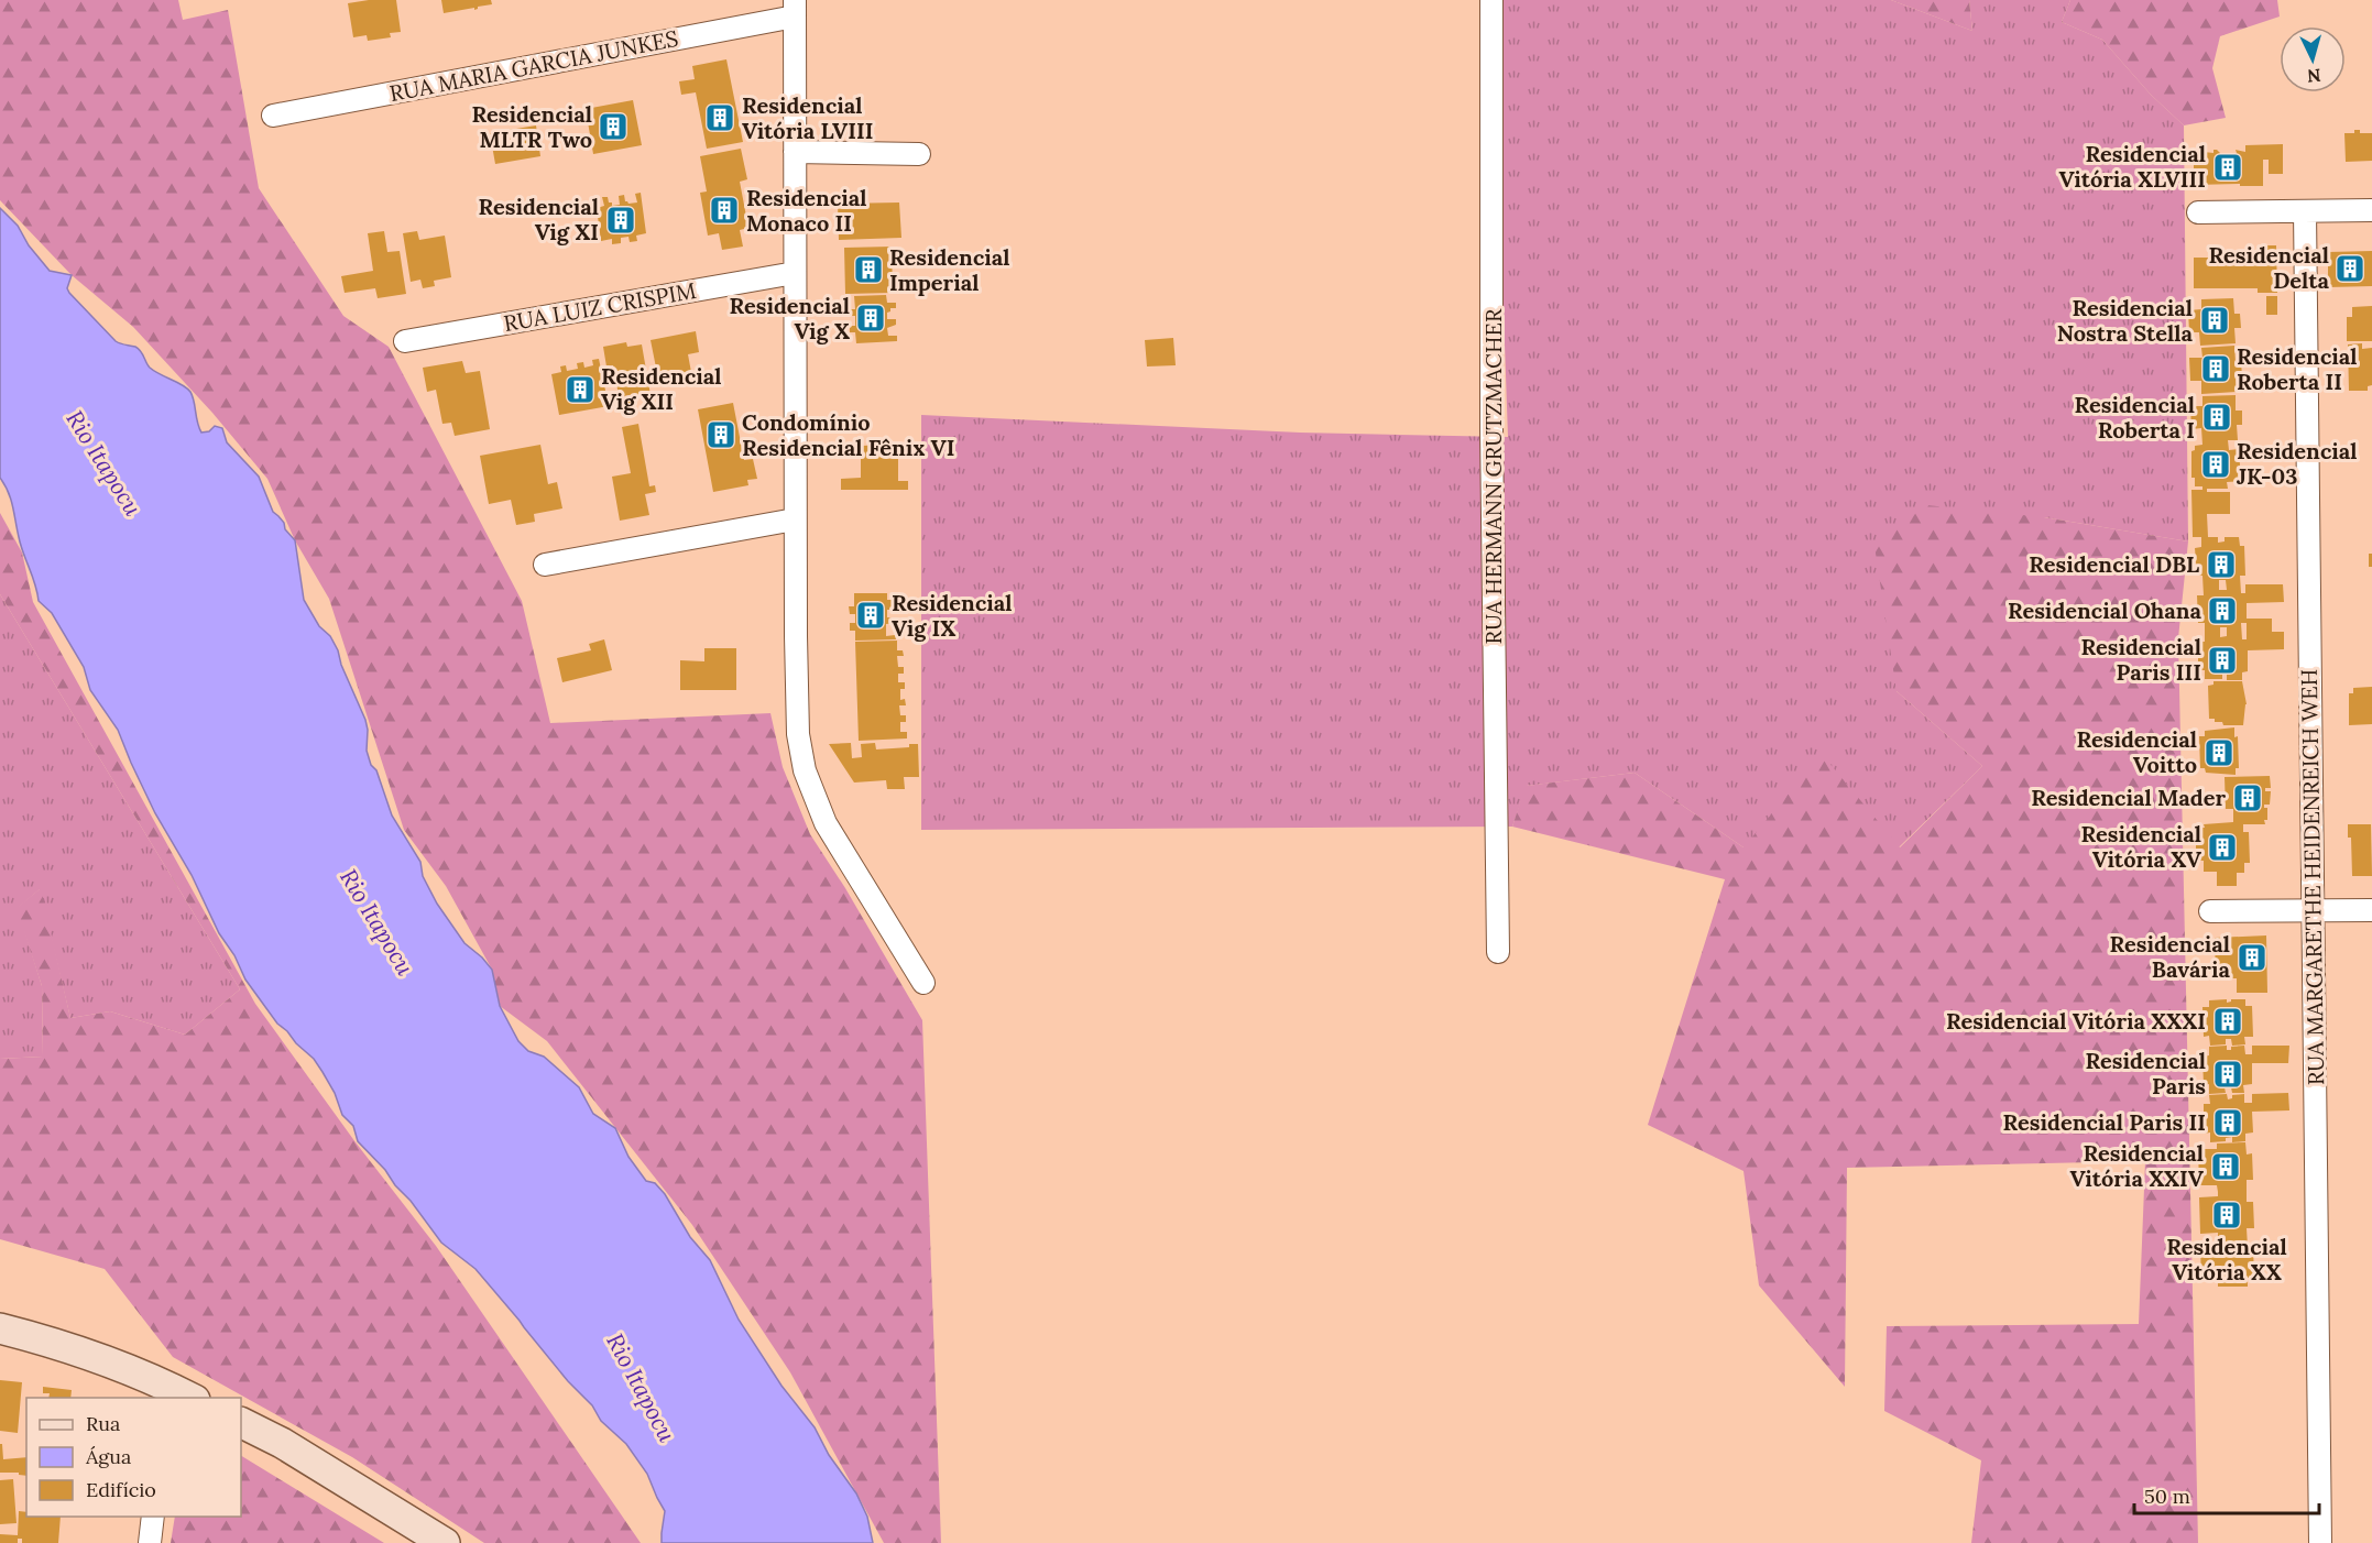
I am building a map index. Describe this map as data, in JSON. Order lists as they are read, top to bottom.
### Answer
{
  "streets": {
    "street": [
      "RUA MARIA GARCIA JUNKES",
      "RUA LUIZ CRISPIM",
      "RUA HERMANN GRUTZMACHER",
      "RUA MARGARETHE HEIDENREICH WEH"
    ]
  },
  "water": ["Rio Itapocu"],
  "places": {
    "building": [
      "Residencial Vitória LVIII",
      "Residencial MLTR Two",
      "Residencial Vitória XLVIII",
      "Residencial Monaco II",
      "Residencial Vig XI",
      "Residencial Delta",
      "Residencial Imperial",
      "Residencial Vig X",
      "Residencial Nostra Stella",
      "Residencial Roberta II",
      "Residencial Vig XII",
      "Residencial Roberta I",
      "Condomínio Residencial Fênix VI",
      "Residencial JK-03",
      "Residencial DBL",
      "Residencial Ohana",
      "Residencial Vig IX",
      "Residencial Paris III",
      "Residencial Voitto",
      "Residencial Mader",
      "Residencial Vitória XV",
      "Residencial Bavária",
      "Residencial Vitória XXXI",
      "Residencial Paris",
      "Residencial Paris II",
      "Residencial Vitória XXIV",
      "Residencial Vitória XX"
    ]
  },
  "legend": ["Rua", "Água", "Edifício"],
  "scale_bar": "50 m",
  "north": "bottom"
}
